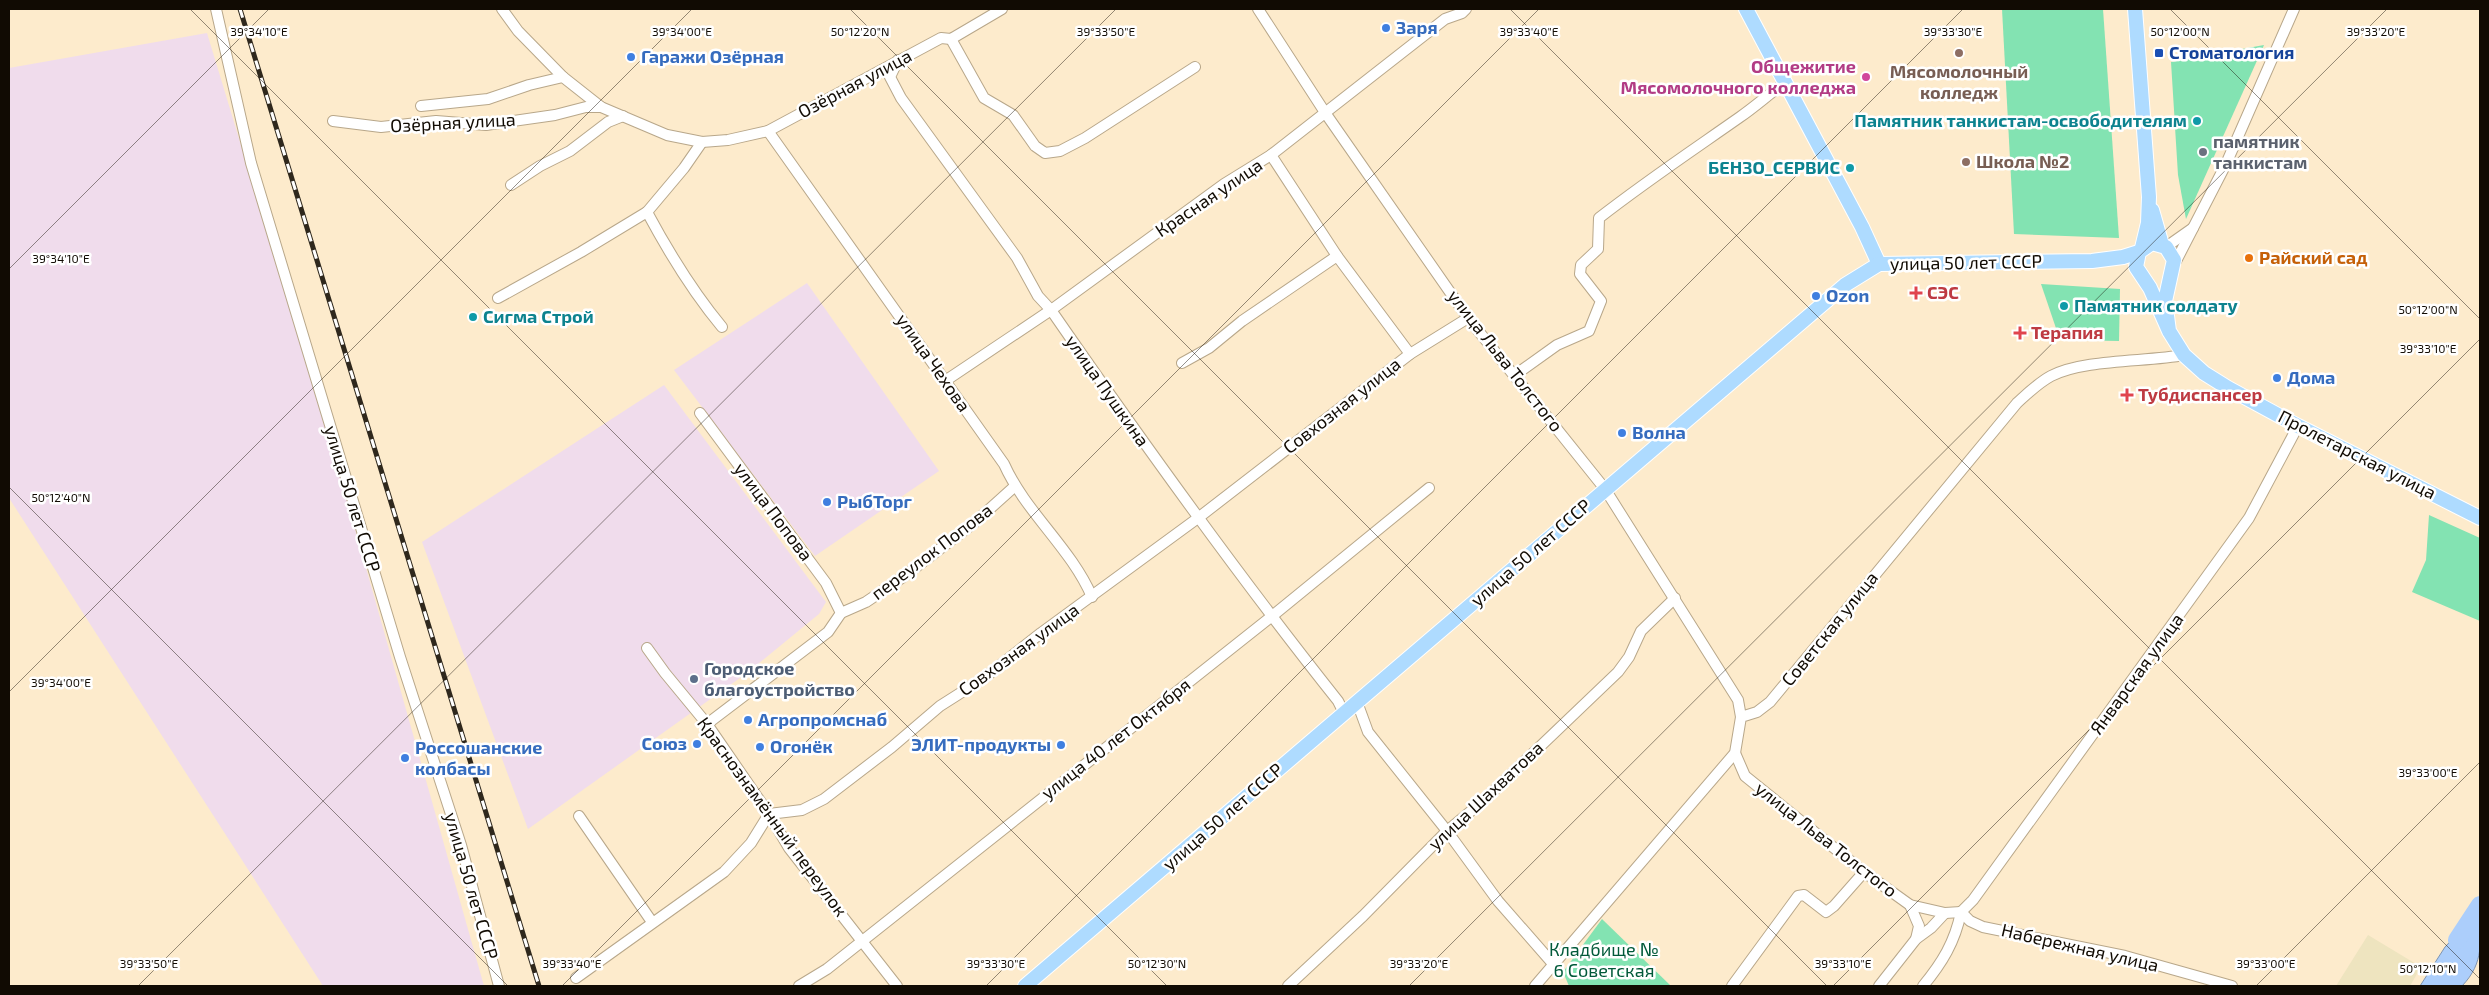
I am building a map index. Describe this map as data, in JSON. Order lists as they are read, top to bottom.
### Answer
{
  "streets": {
    "main road": ["улица 50 лет СССР", "Пролетарская улица"],
    "street": [
      "Озёрная улица",
      "Красная улица",
      "улица Льва Толстого",
      "улица Чехова",
      "улица Пушкина",
      "Совхозная улица",
      "улица Попова",
      "переулок Попова",
      "Советская улица",
      "Январская улица",
      "улица 40 лет Октября",
      "улица Шахватова",
      "Краснознамённый переулок",
      "Набережная улица"
    ]
  },
  "crossings": [
    ["Озёрная улица", "улица Чехова"],
    ["Озёрная улица", "улица Пушкина"],
    ["Красная улица", "улица Льва Толстого"],
    ["Красная улица", "улица Чехова"],
    ["Красная улица", "улица Пушкина"],
    ["улица 50 лет СССР", "улица Льва Толстого"],
    ["улица 50 лет СССР", "улица Пушкина"],
    ["улица Льва Толстого", "Совхозная улица"],
    ["улица Льва Толстого", "Советская улица"],
    ["улица Льва Толстого", "Январская улица"],
    ["улица Льва Толстого", "улица Шахватова"],
    ["улица Льва Толстого", "Набережная улица"],
    ["улица Чехова", "Совхозная улица"],
    ["улица Чехова", "переулок Попова"],
    ["улица Пушкина", "Совхозная улица"],
    ["улица Пушкина", "улица 40 лет Октября"],
    ["Совхозная улица", "Краснознамённый переулок"],
    ["Пролетарская улица", "Советская улица"],
    ["Пролетарская улица", "Январская улица"],
    ["улица Попова", "переулок Попова"],
    ["Январская улица", "Набережная улица"],
    ["улица 40 лет Октября", "Краснознамённый переулок"]
  ],
  "parks": ["Кладбище № 6 Советская"],
  "places": {
    "other": [
      "Заря",
      "Мясомолочный колледж",
      "Гаражи Озёрная",
      "Общежитие Мясомолочного колледжа",
      "Памятник танкистам-освободителям",
      "памятник танкистам",
      "Школа №2",
      "БЕНЗО_СЕРВИС",
      "Райский сад",
      "Ozon",
      "Памятник солдату",
      "Сигма Строй",
      "Дома",
      "Волна",
      "РыбТорг",
      "Городское благоустройство",
      "Агропромснаб",
      "Союз",
      "ЭЛИТ-продукты",
      "Огонёк",
      "Россошанские колбасы"
    ],
    "transit": ["Стоматология"],
    "health": ["СЭС", "Терапия", "Тубдиспансер"]
  },
  "coordinates": [
    "39°34'10\"E",
    "39°34'00\"E",
    "50°12'20\"N",
    "39°33'50\"E",
    "39°33'40\"E",
    "39°33'30\"E",
    "50°12'00\"N",
    "39°33'20\"E",
    "39°33'10\"E",
    "50°12'40\"N",
    "39°33'00\"E",
    "50°12'30\"N",
    "50°12'10\"N"
  ]
}
